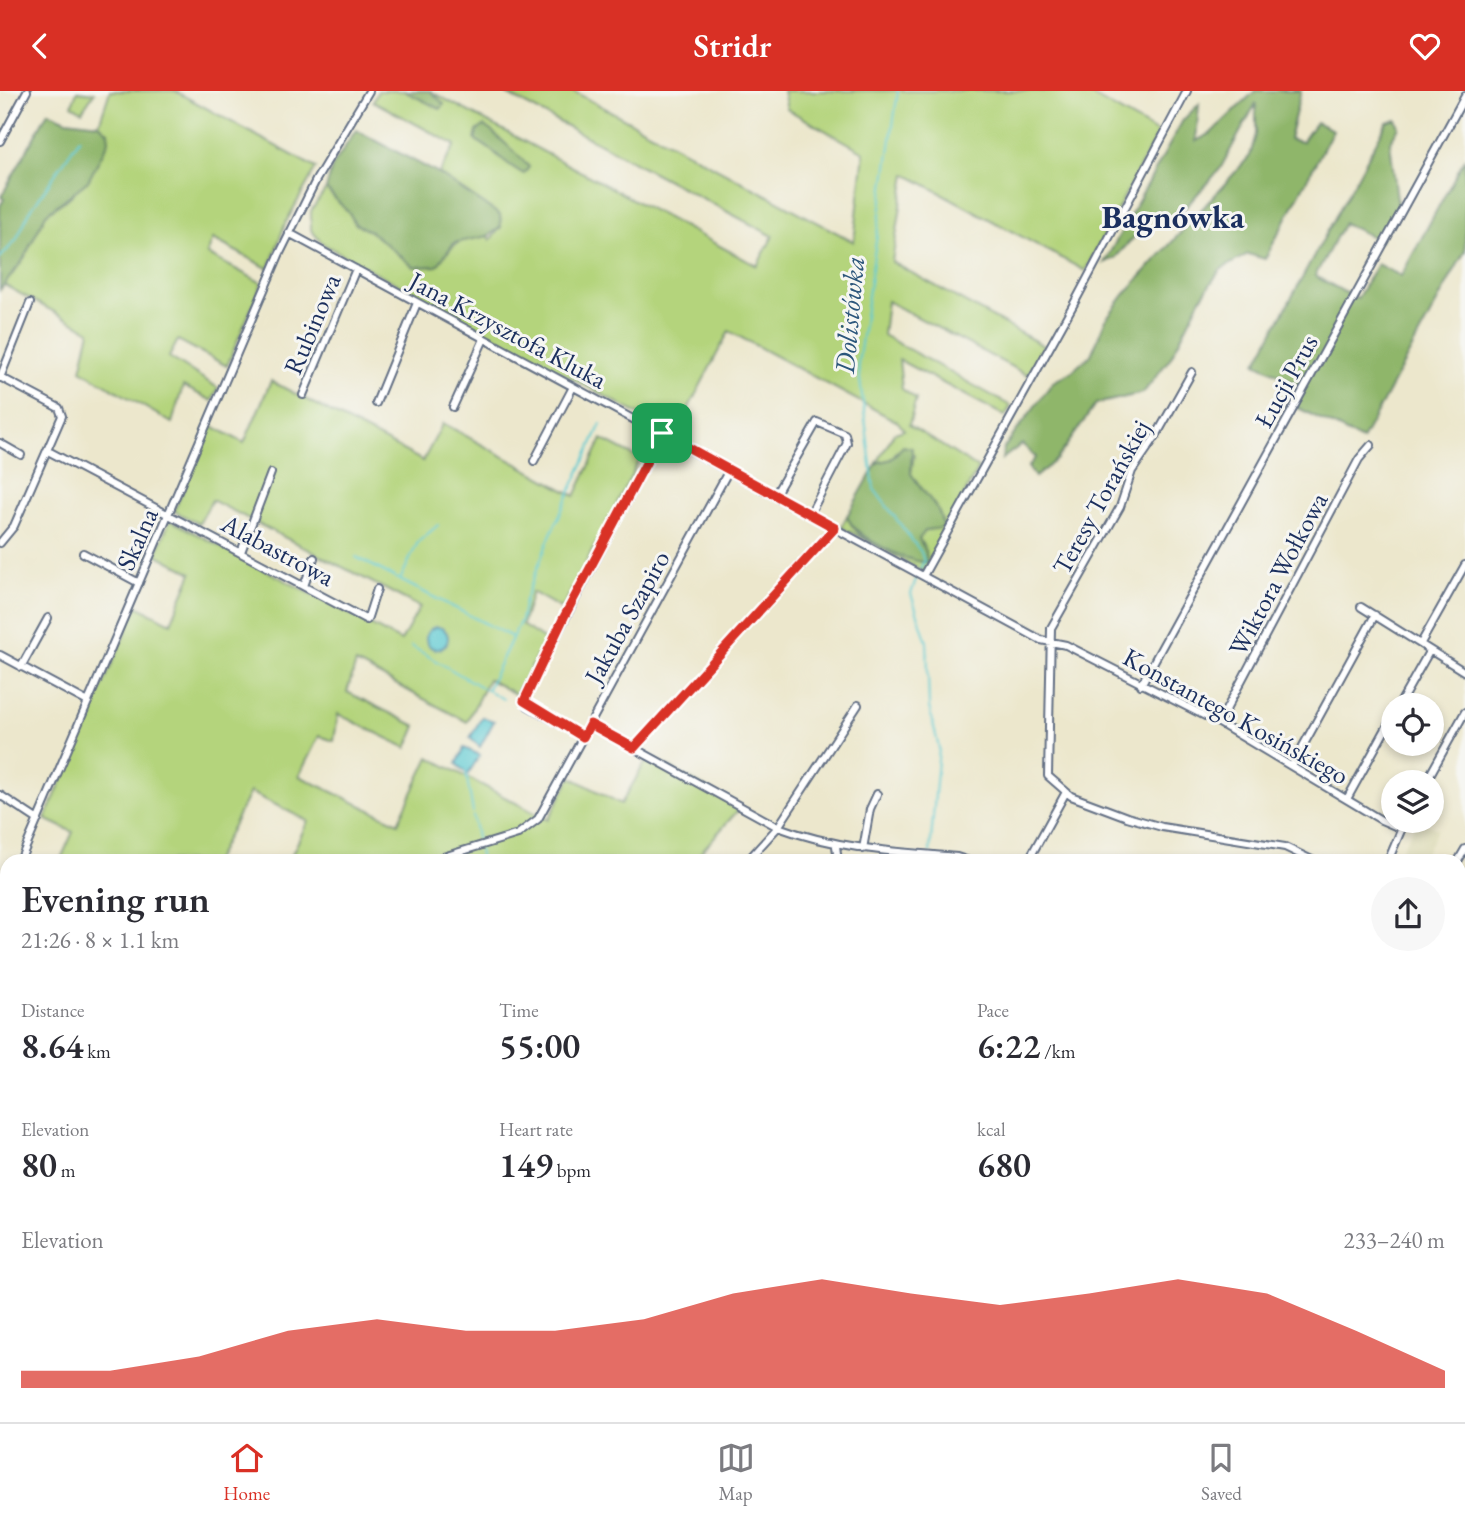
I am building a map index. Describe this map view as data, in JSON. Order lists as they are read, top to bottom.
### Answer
{
  "streets": {
    "street": [
      "Rubinowa",
      "Jana Krzysztofa Kluka",
      "Łucji Prus",
      "Teresy Torańskiej",
      "Skalna",
      "Alabastrowa",
      "Wiktora Wołkowa",
      "Jakuba Szapiro",
      "Konstantego Kosińskiego"
    ]
  },
  "crossings": [
    ["Rubinowa", "Jana Krzysztofa Kluka"],
    ["Jana Krzysztofa Kluka", "Teresy Torańskiej"],
    ["Jana Krzysztofa Kluka", "Skalna"],
    ["Jana Krzysztofa Kluka", "Jakuba Szapiro"],
    ["Jana Krzysztofa Kluka", "Konstantego Kosińskiego"],
    ["Łucji Prus", "Konstantego Kosińskiego"],
    ["Teresy Torańskiej", "Konstantego Kosińskiego"],
    ["Skalna", "Alabastrowa"],
    ["Wiktora Wołkowa", "Konstantego Kosińskiego"]
  ],
  "districts": ["Bagnówka"],
  "water": ["Dolistówka"],
  "page": {
    "header": "Stridr",
    "heading": ["Evening run", "21:26 · 8 × 1.1 km"],
    "stats": [
      ["Distance", "8.64 km"],
      ["Time", "55:00"],
      ["Pace", "6:22 /km"],
      ["Elevation", "80 m"],
      ["Heart rate", "149 bpm"],
      ["kcal", "680"]
    ],
    "chart": ["Elevation", "233–240 m"],
    "tabs": ["Home", "Map", "Saved"]
  }
}
